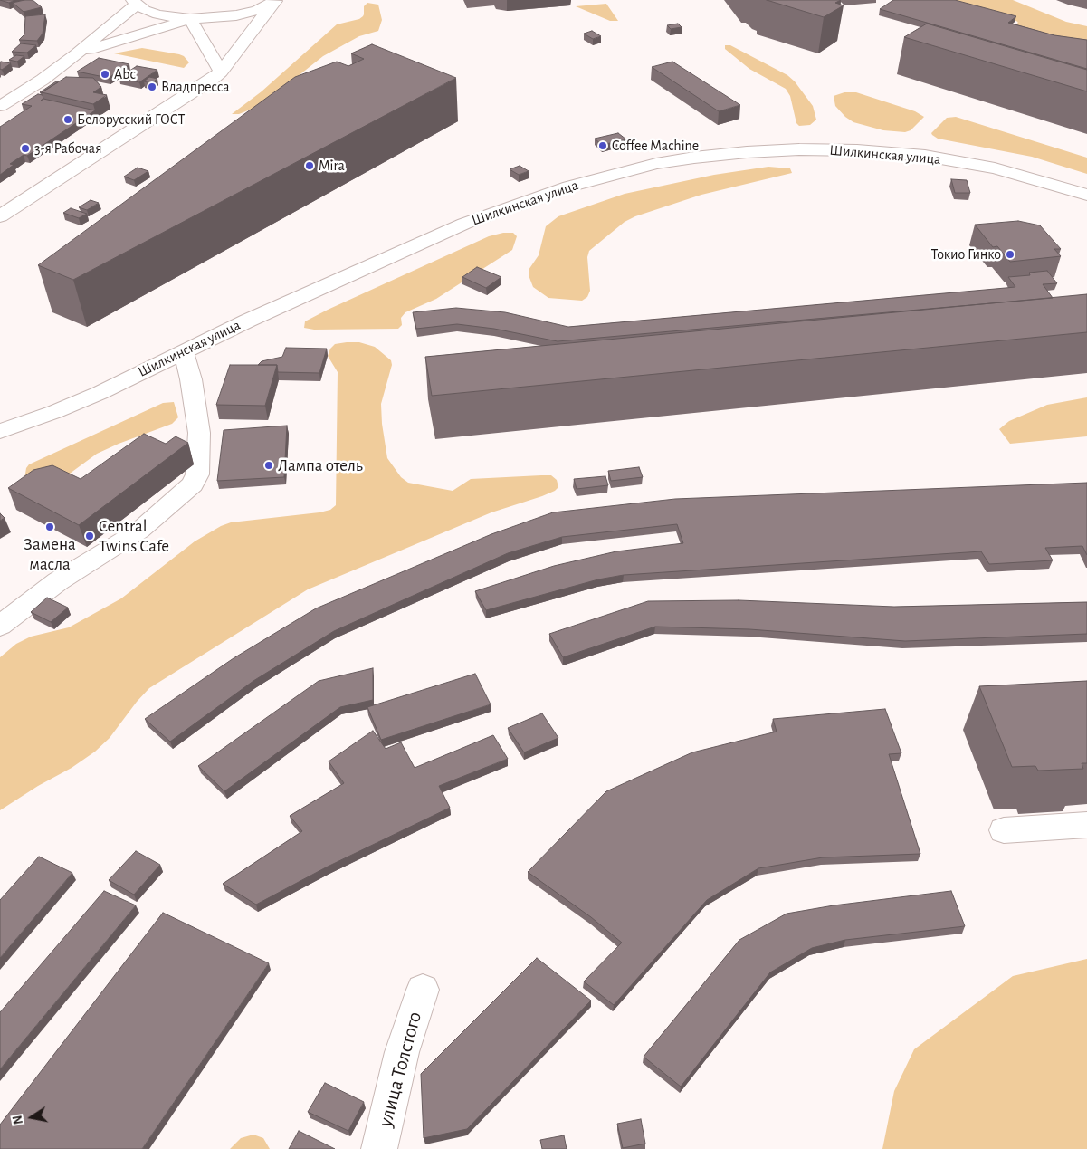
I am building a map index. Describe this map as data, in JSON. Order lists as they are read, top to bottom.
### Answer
{
  "streets": {
    "main road": ["Шилкинская улица", "улица Толстого"]
  },
  "places": [
    "Abc",
    "Владпресса",
    "Белорусский ГОСТ",
    "Coffee Machine",
    "3-я Рабочая",
    "Mira",
    "Токио Гинко",
    "Лампа отель",
    "Замена масла",
    "Central Twins Cafe"
  ],
  "north": "left"
}
